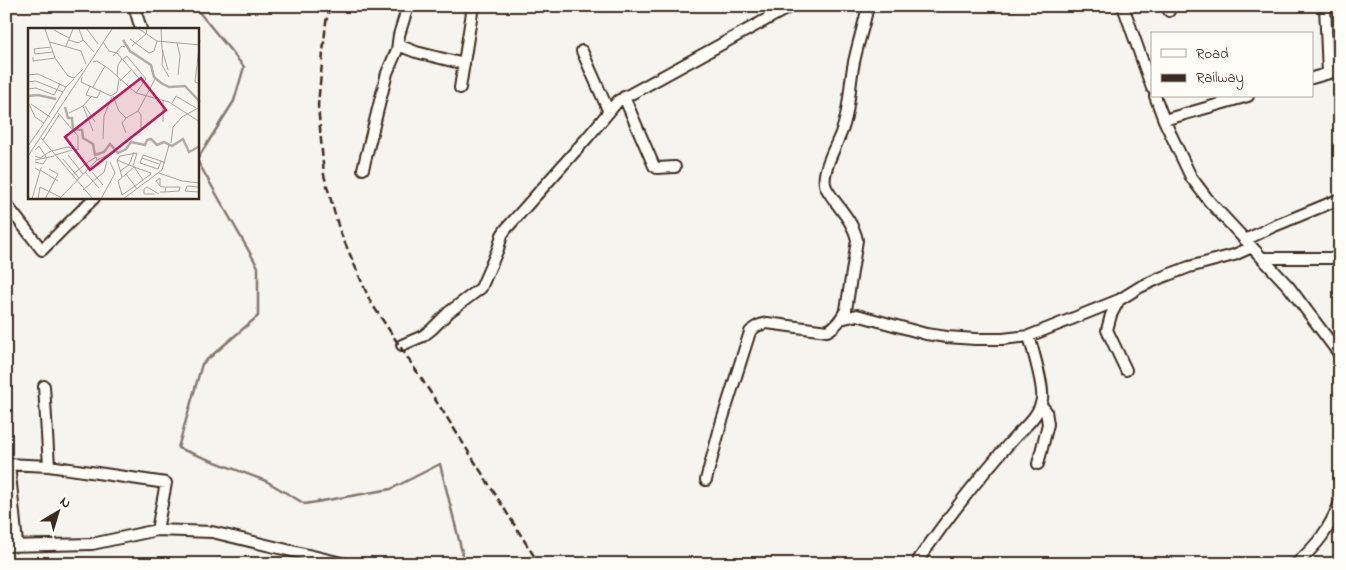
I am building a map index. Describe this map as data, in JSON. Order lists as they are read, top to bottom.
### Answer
{
  "legend": ["Road", "Railway"],
  "north": "top right"
}
